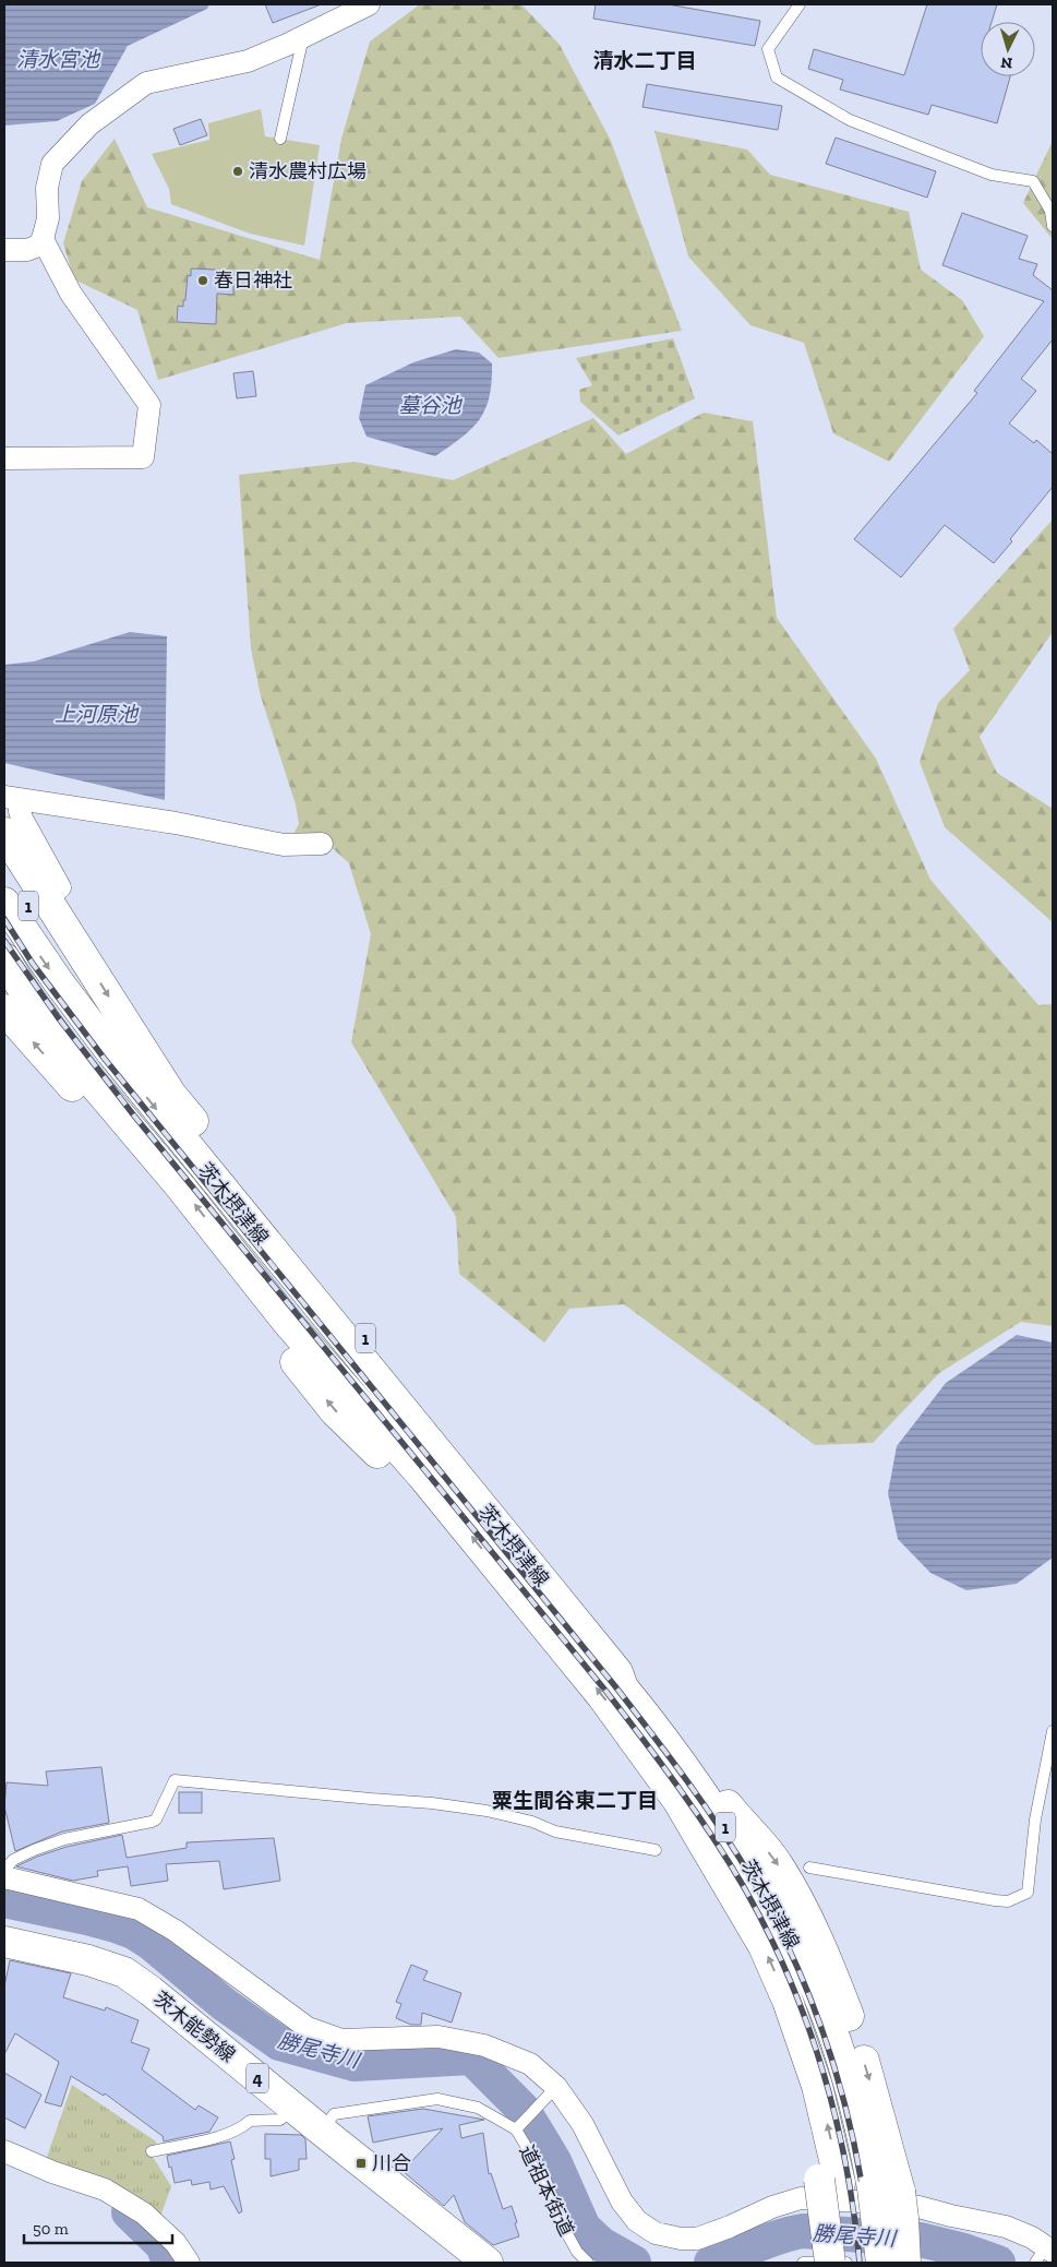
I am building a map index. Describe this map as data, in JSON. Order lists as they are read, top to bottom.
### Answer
{
  "streets": {
    "main road": [
      "1",
      "茨木摂津線",
      "茨木能勢線",
      "4"
    ],
    "lane": ["道祖本街道"]
  },
  "crossings": [
    ["1", "茨木摂津線"],
    ["茨木能勢線", "道祖本街道"]
  ],
  "districts": ["清水二丁目", "粟生間谷東二丁目"],
  "water": [
    "清水宮池",
    "墓谷池",
    "上河原池",
    "勝尾寺川"
  ],
  "places": {
    "other": ["清水農村広場", "春日神社"],
    "transit": ["川合"]
  },
  "scale_bar": "50 m",
  "north": "bottom"
}
